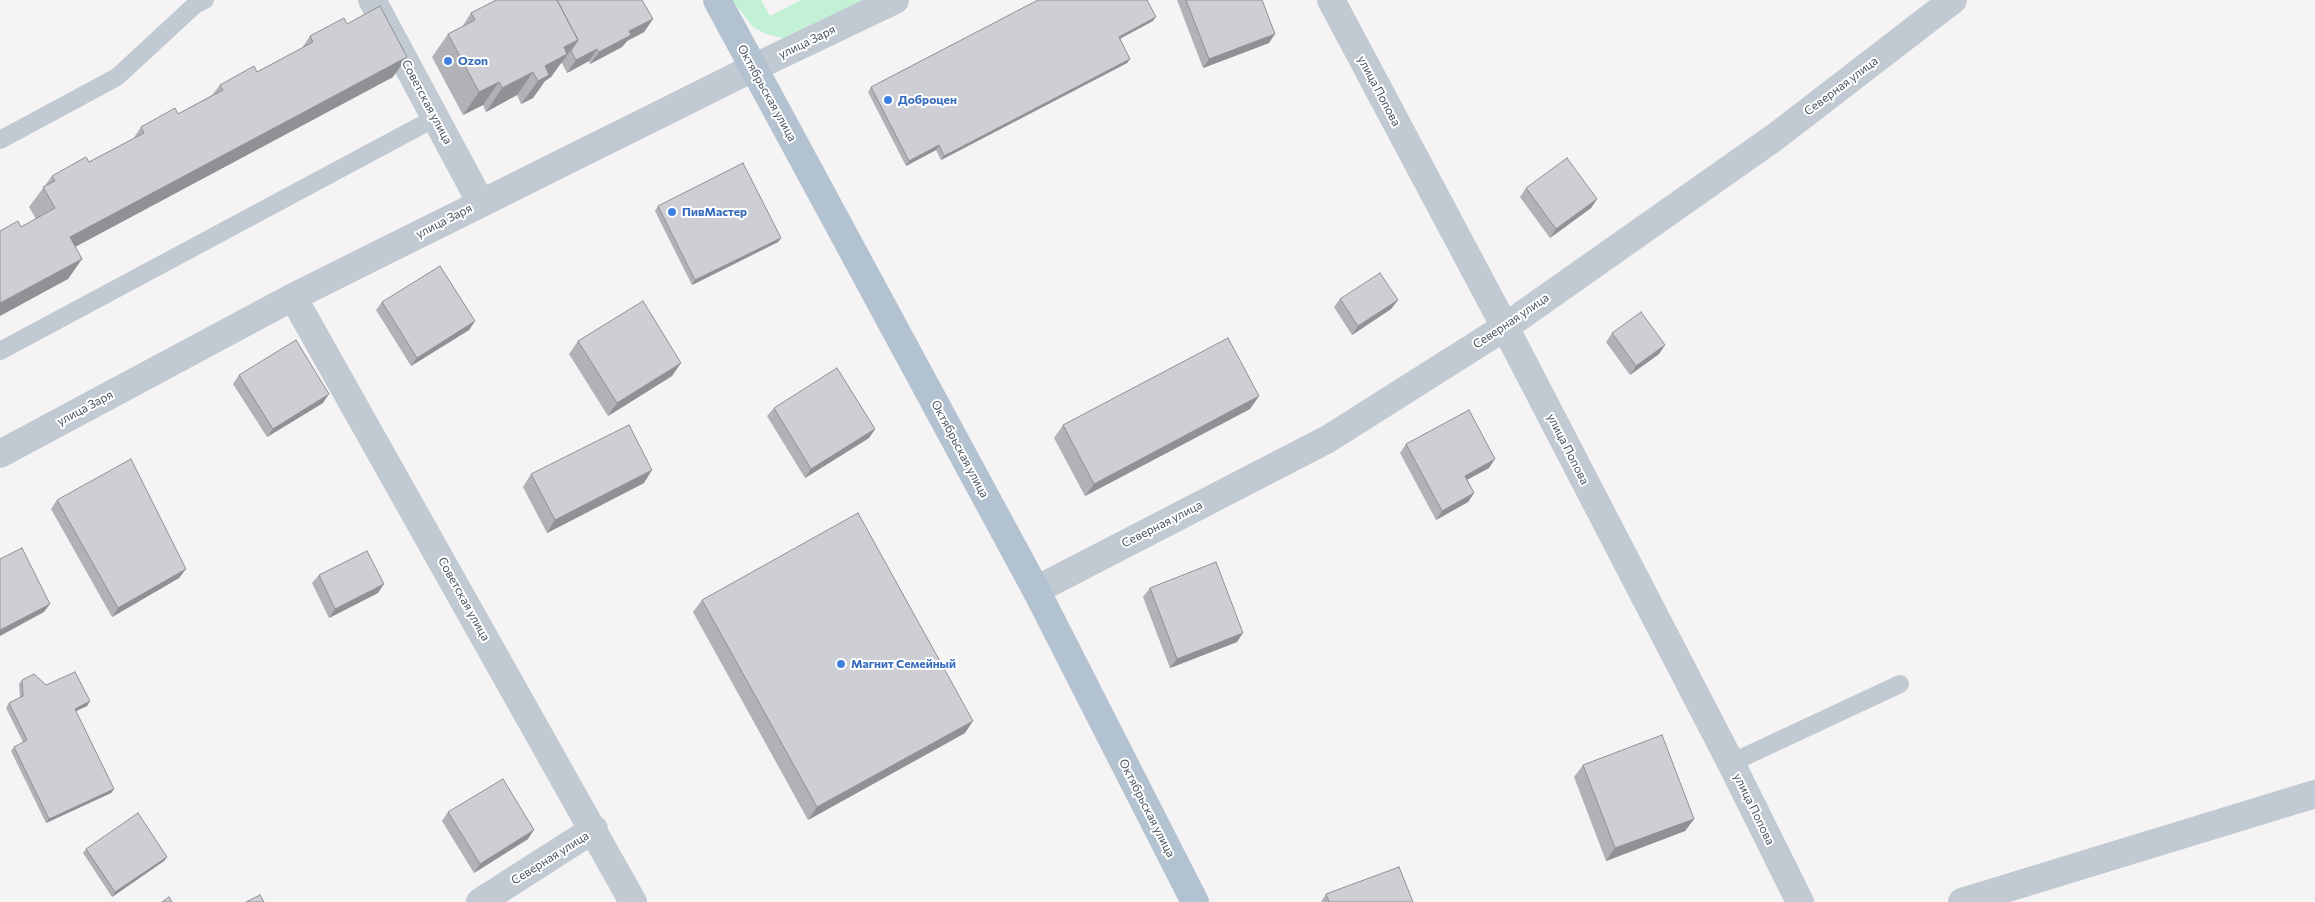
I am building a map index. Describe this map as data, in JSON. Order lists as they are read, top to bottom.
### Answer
{
  "streets": {
    "main road": ["Октябрьская улица"],
    "street": [
      "улица Заря",
      "Северная улица",
      "улица Попова",
      "Советская улица"
    ]
  },
  "crossings": [
    ["улица Заря", "Октябрьская улица"],
    ["улица Заря", "Советская улица"],
    ["Северная улица", "улица Попова"],
    ["Северная улица", "Октябрьская улица"],
    ["Северная улица", "Советская улица"]
  ],
  "places": [
    "Ozon",
    "Доброцен",
    "ПивМастер",
    "Магнит Семейный"
  ]
}
